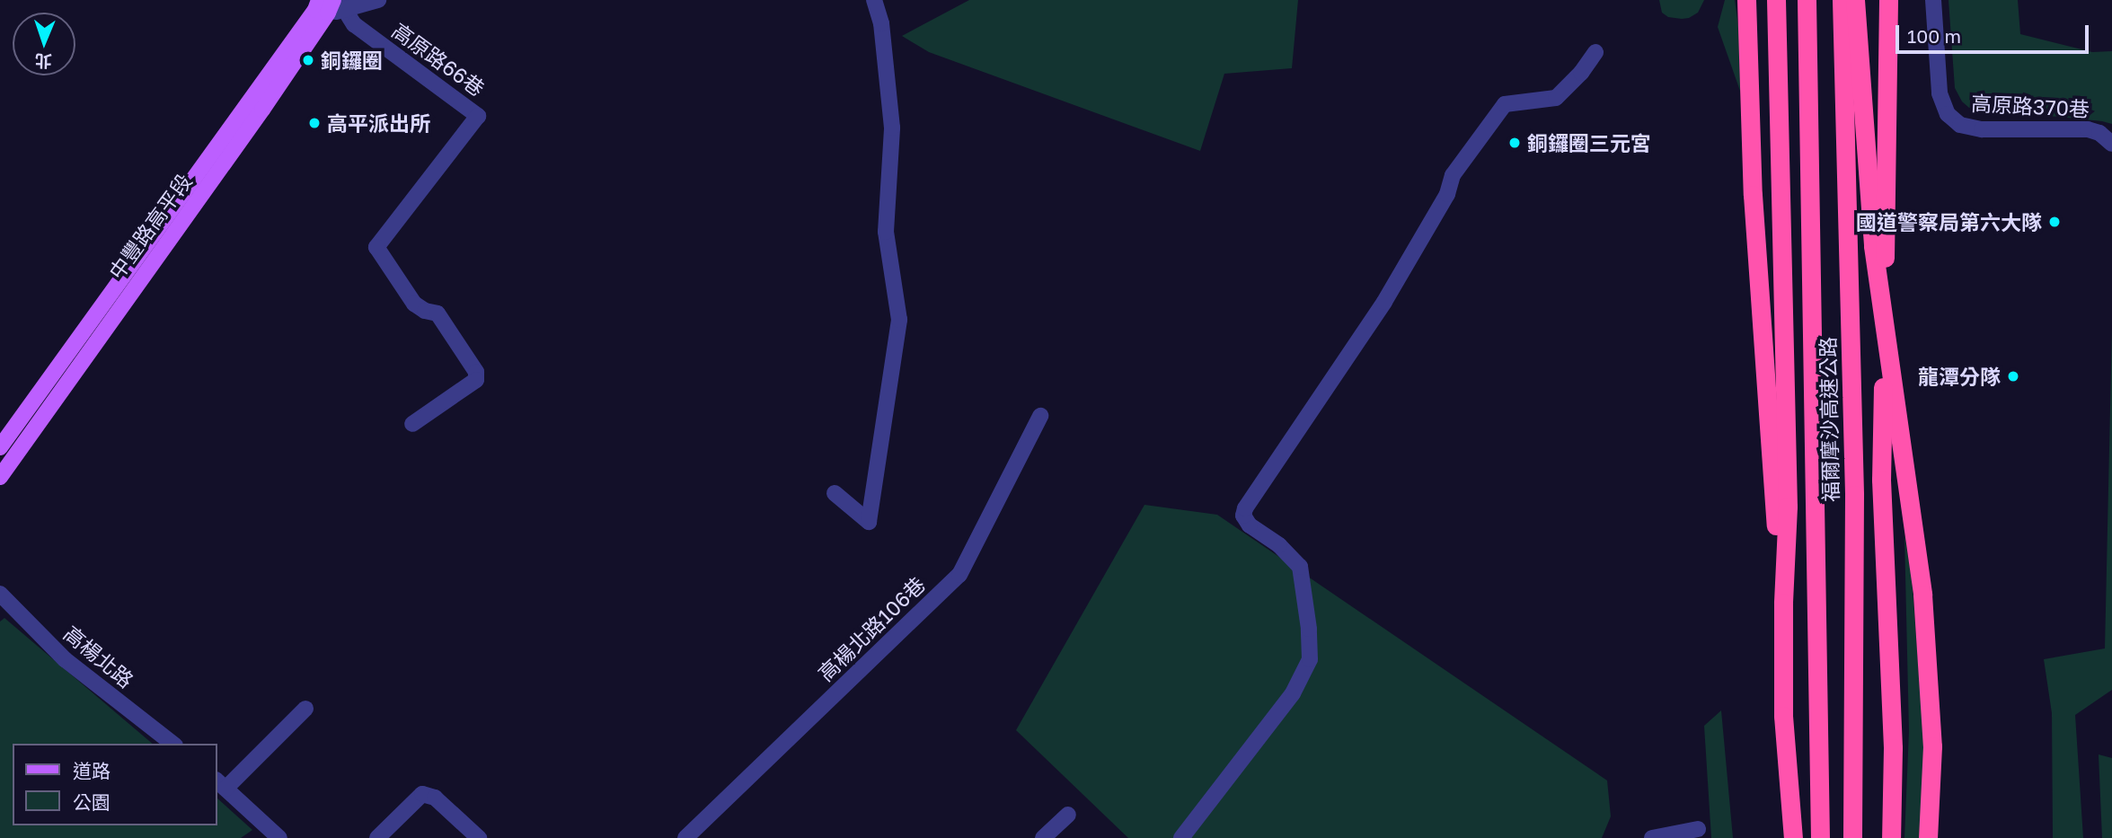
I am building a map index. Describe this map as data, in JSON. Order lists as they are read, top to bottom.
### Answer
{
  "streets": {
    "highway": ["福爾摩沙高速公路"],
    "main road": ["中豐路高平段"],
    "street": [
      "高原路66巷",
      "高原路370巷",
      "高楊北路106巷",
      "高楊北路"
    ]
  },
  "crossings": [
    ["高原路66巷", "中豐路高平段"]
  ],
  "places": [
    "銅鑼圈",
    "高平派出所",
    "銅鑼圈三元宮",
    "國道警察局第六大隊",
    "龍潭分隊"
  ],
  "legend": ["道路", "公園"],
  "scale_bar": "100 m",
  "north": "bottom"
}
